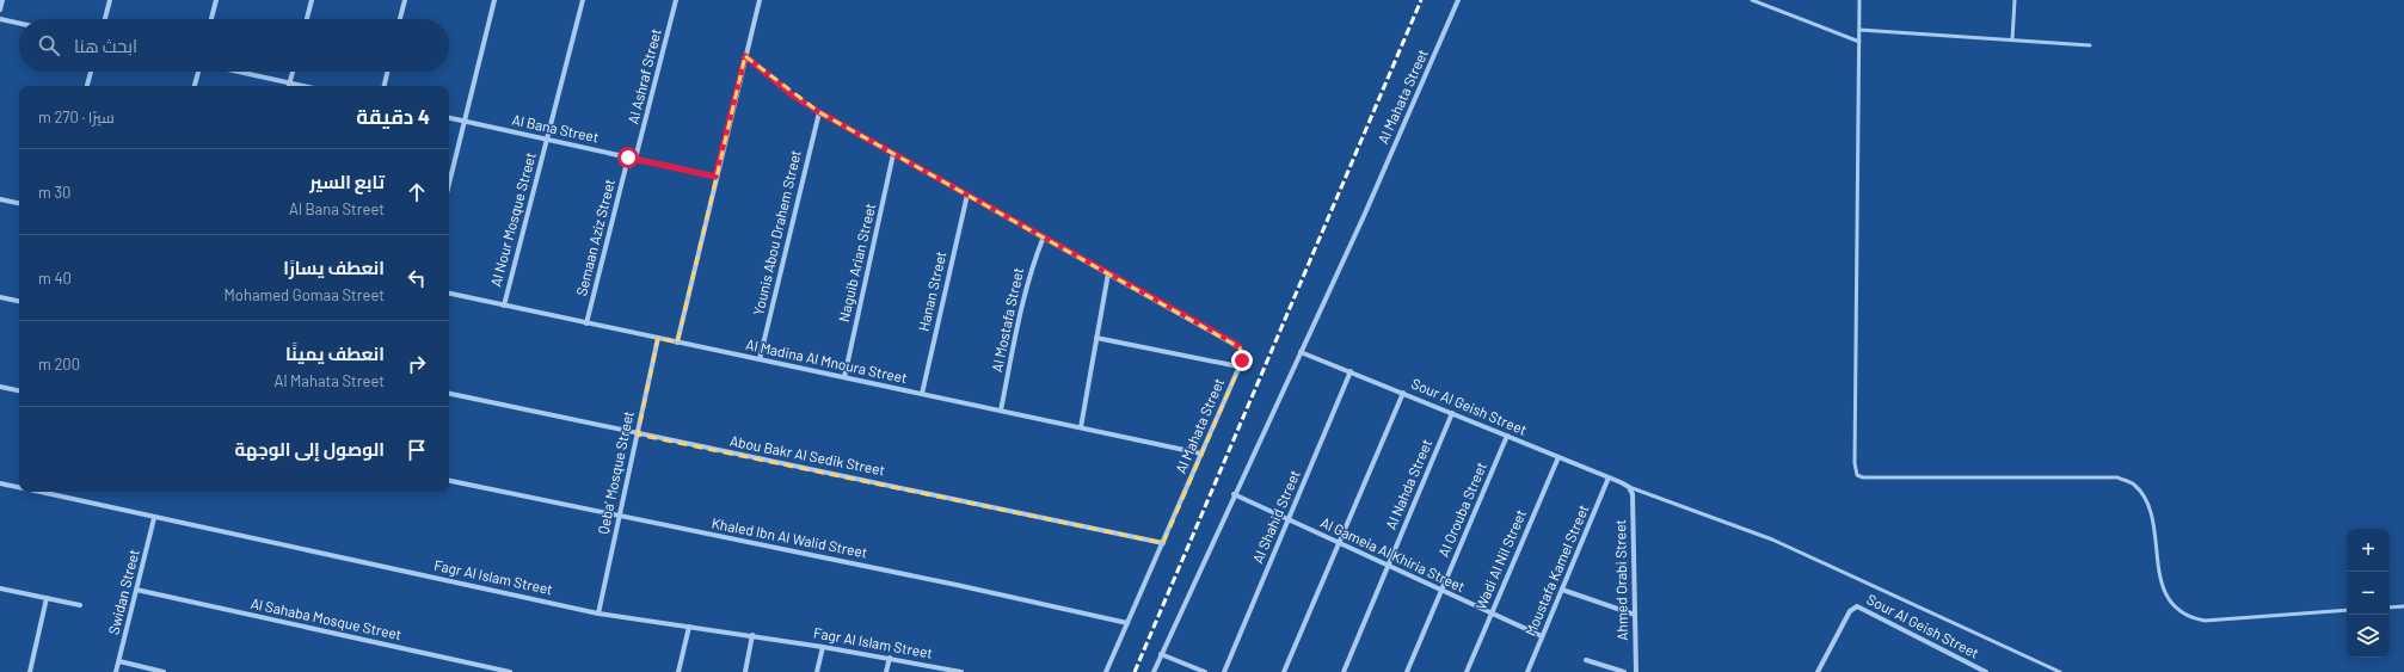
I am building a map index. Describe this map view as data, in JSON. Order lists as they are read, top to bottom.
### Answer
{
  "streets": {
    "street": [
      "Al Ashraf Street",
      "Al Mahata Street",
      "Al Bana Street",
      "Al Nour Mosque Street",
      "Younis Abou Drahem Street",
      "Semaan Aziz Street",
      "Naguib Arian Street",
      "Hanan Street",
      "Al Mostafa Street",
      "Al Madina Al Mnoura Street",
      "Sour Al Geish Street",
      "Abou Bakr Al Sedik Street",
      "Qeba' Mosque Street",
      "Al Nahda Street",
      "Al Orouba Street",
      "Al Shahid Street",
      "Khaled Ibn Al Walid Street",
      "Al Gameia Al Khiria Street",
      "Wadi Al Nil Street",
      "Moustafa Kamel Street",
      "Fagr Al Islam Street",
      "Ahmed Orabi Street",
      "Swidan Street",
      "Al Sahaba Mosque Street"
    ]
  },
  "crossings": [
    ["Al Ashraf Street", "Al Bana Street"],
    ["Al Mahata Street", "Younis Abou Drahem Street"],
    ["Al Mahata Street", "Naguib Arian Street"],
    ["Al Mahata Street", "Hanan Street"],
    ["Al Mahata Street", "Al Mostafa Street"],
    ["Al Mahata Street", "Al Madina Al Mnoura Street"],
    ["Al Mahata Street", "Sour Al Geish Street"],
    ["Al Mahata Street", "Abou Bakr Al Sedik Street"],
    ["Al Mahata Street", "Khaled Ibn Al Walid Street"],
    ["Al Mahata Street", "Al Gameia Al Khiria Street"],
    ["Al Bana Street", "Al Nour Mosque Street"],
    ["Al Bana Street", "Semaan Aziz Street"],
    ["Al Nour Mosque Street", "Al Madina Al Mnoura Street"],
    ["Younis Abou Drahem Street", "Al Madina Al Mnoura Street"],
    ["Semaan Aziz Street", "Al Madina Al Mnoura Street"],
    ["Naguib Arian Street", "Al Madina Al Mnoura Street"],
    ["Hanan Street", "Al Madina Al Mnoura Street"],
    ["Al Mostafa Street", "Al Madina Al Mnoura Street"],
    ["Al Madina Al Mnoura Street", "Qeba' Mosque Street"],
    ["Sour Al Geish Street", "Al Nahda Street"],
    ["Sour Al Geish Street", "Al Orouba Street"],
    ["Sour Al Geish Street", "Al Shahid Street"],
    ["Sour Al Geish Street", "Wadi Al Nil Street"],
    ["Sour Al Geish Street", "Moustafa Kamel Street"],
    ["Sour Al Geish Street", "Ahmed Orabi Street"],
    ["Abou Bakr Al Sedik Street", "Qeba' Mosque Street"],
    ["Qeba' Mosque Street", "Khaled Ibn Al Walid Street"],
    ["Qeba' Mosque Street", "Fagr Al Islam Street"],
    ["Al Nahda Street", "Al Gameia Al Khiria Street"],
    ["Al Orouba Street", "Al Gameia Al Khiria Street"],
    ["Al Shahid Street", "Al Gameia Al Khiria Street"],
    ["Al Gameia Al Khiria Street", "Wadi Al Nil Street"],
    ["Al Gameia Al Khiria Street", "Moustafa Kamel Street"],
    ["Fagr Al Islam Street", "Swidan Street"],
    ["Swidan Street", "Al Sahaba Mosque Street"]
  ],
  "page": {
    "search": "ابحث هنا",
    "heading": ["4 دقيقة", "سيرًا · 270 m"],
    "list": [
      ["تابع السير", "Al Bana Street", "30 m"],
      ["انعطف يسارًا", "Mohamed Gomaa Street", "40 m"],
      ["انعطف يمينًا", "Al Mahata Street", "200 m"],
      "الوصول إلى الوجهة"
    ],
    "map_buttons": ["+", "−"]
  }
}
